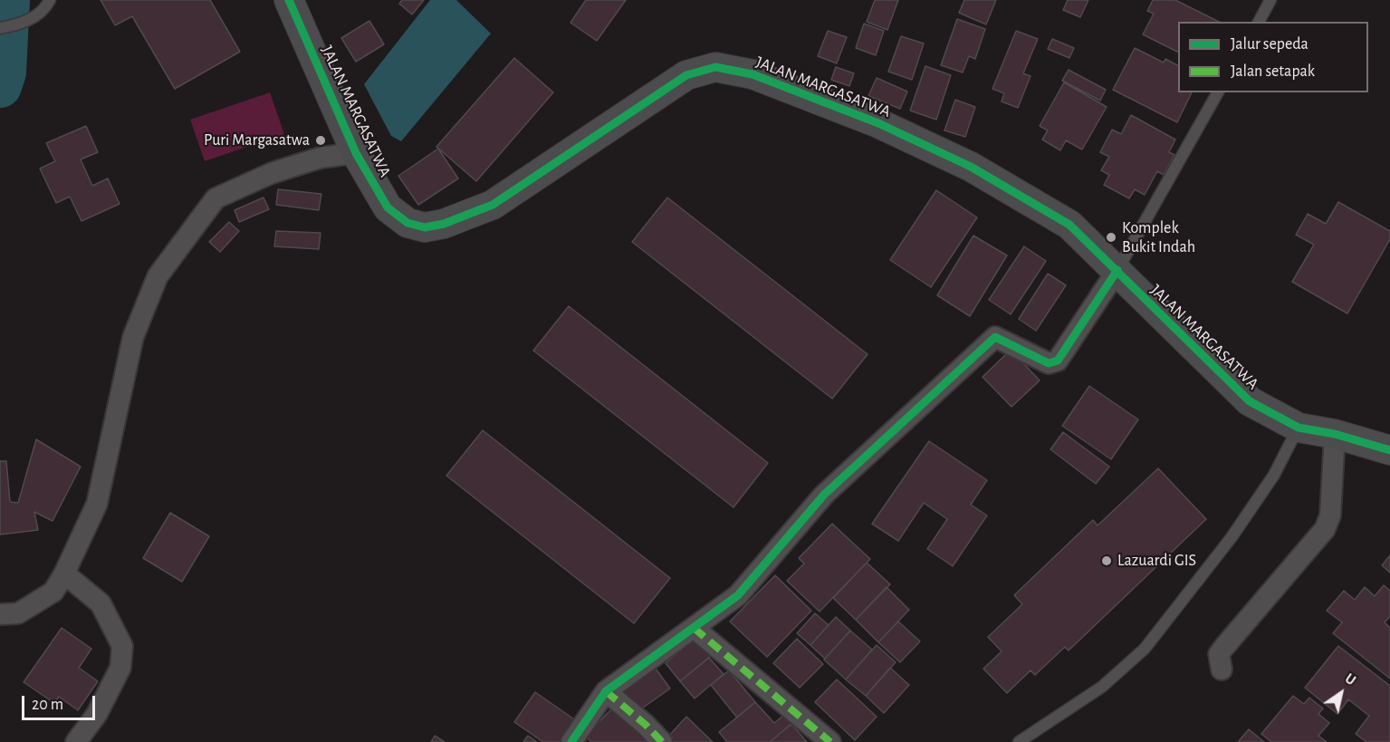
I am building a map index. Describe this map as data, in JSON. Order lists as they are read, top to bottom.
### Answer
{
  "streets": {
    "street": ["JALAN MARGASATWA"]
  },
  "places": ["Puri Margasatwa", "Komplek Bukit Indah", "Lazuardi GIS"],
  "legend": ["Jalur sepeda", "Jalan setapak"],
  "scale_bar": "20 m",
  "north": "top right"
}
